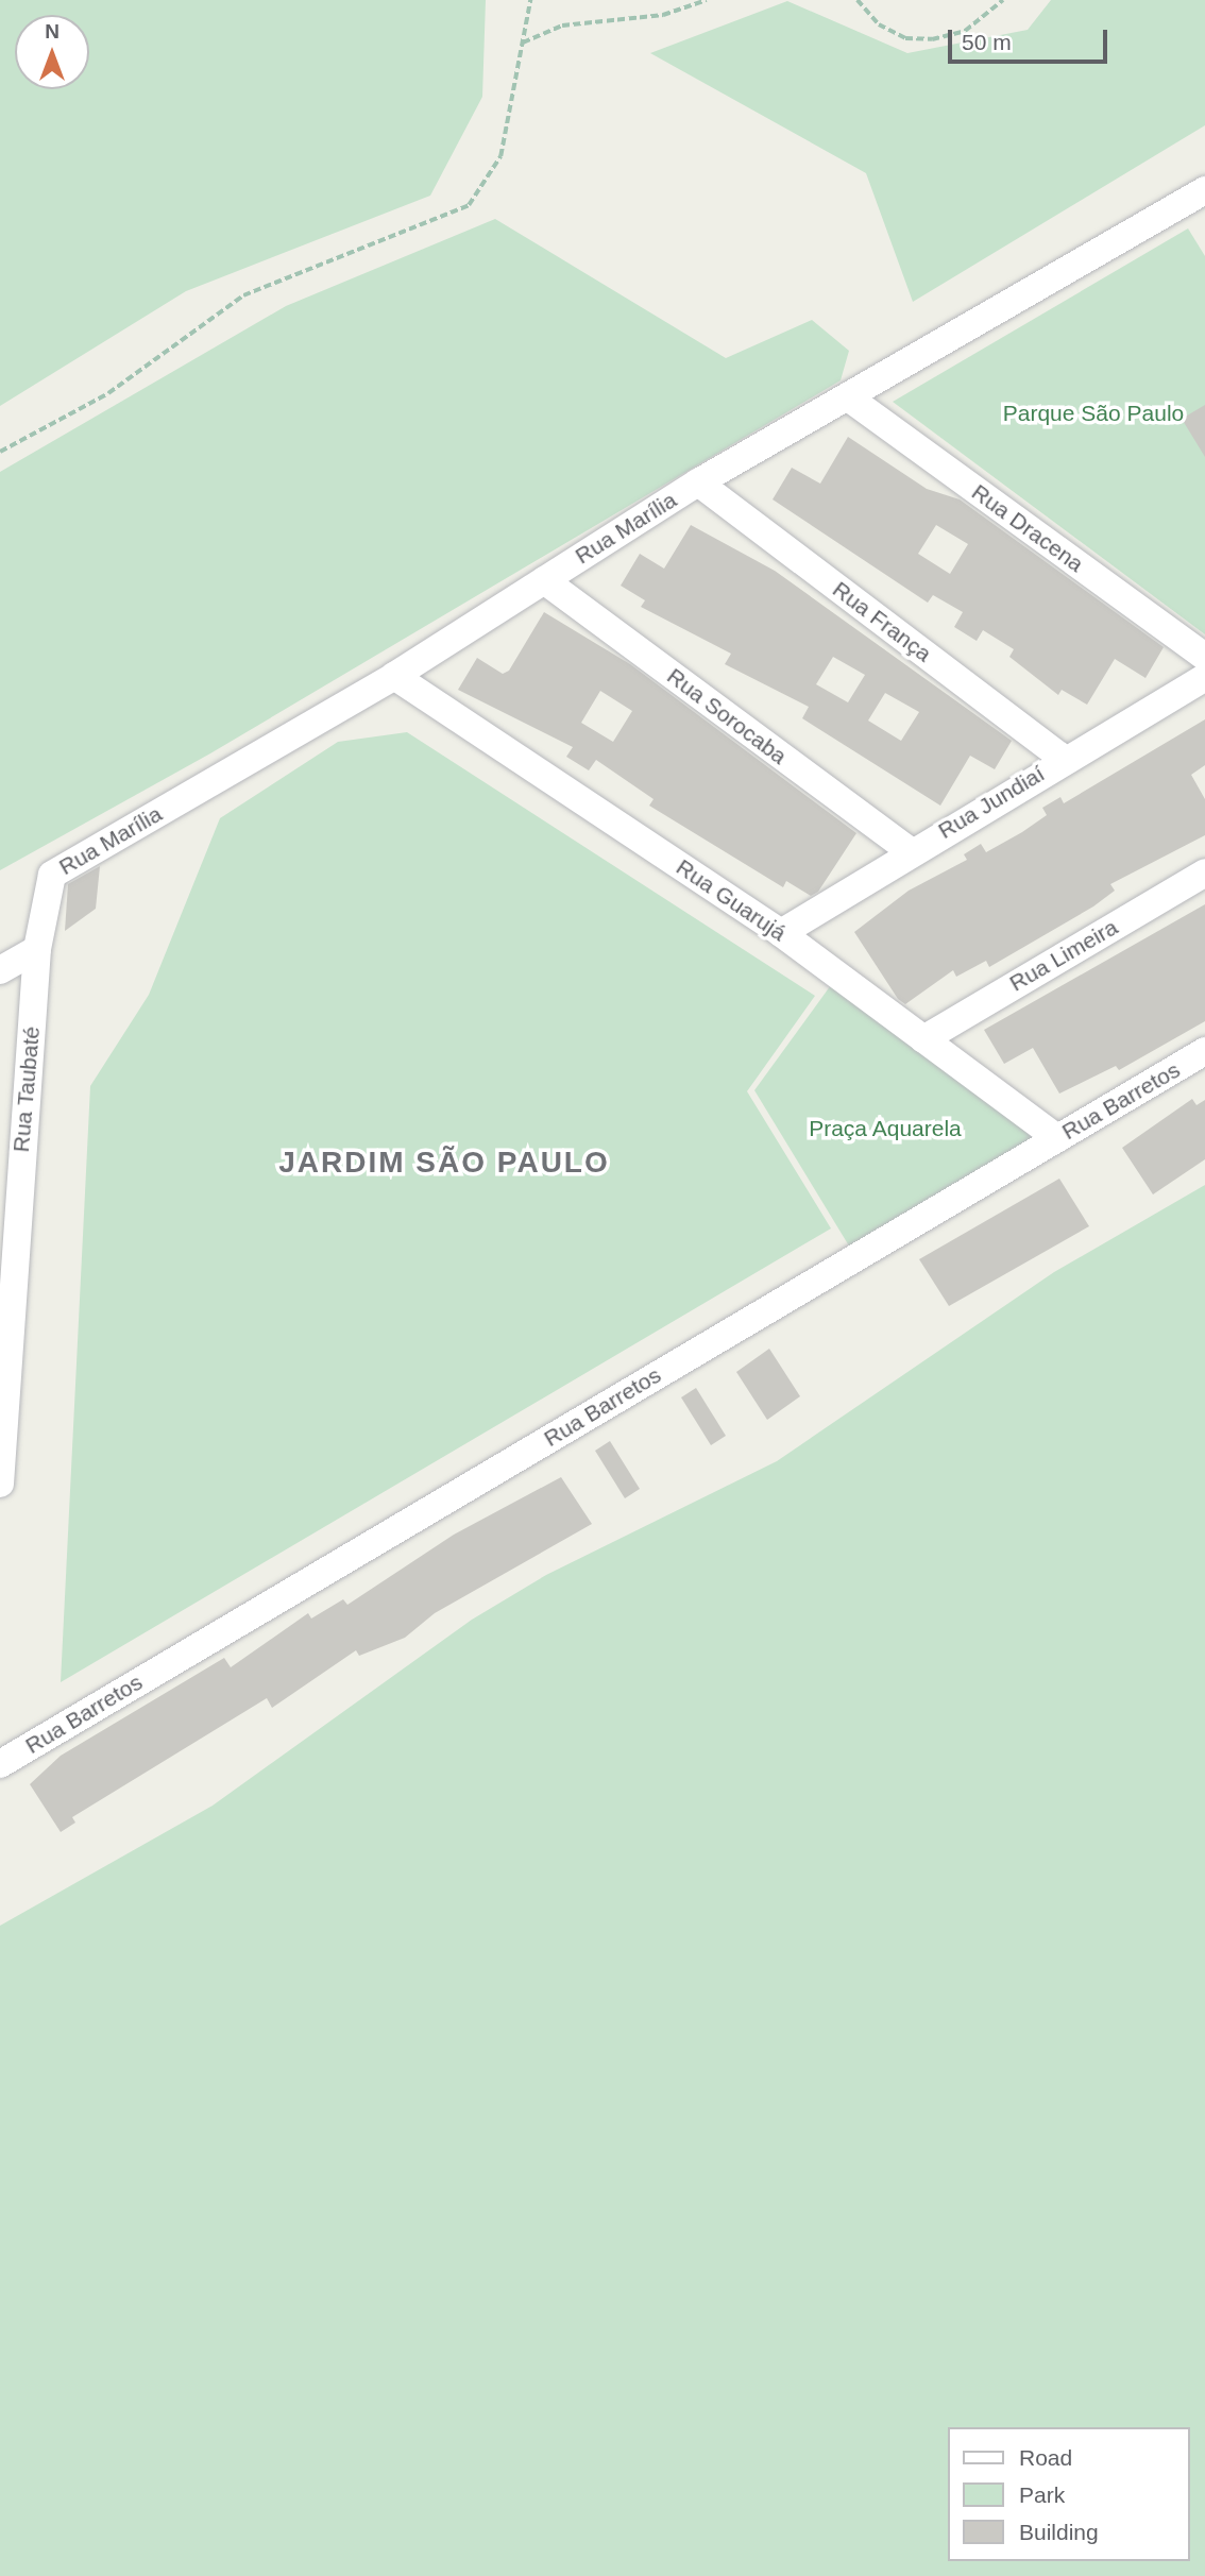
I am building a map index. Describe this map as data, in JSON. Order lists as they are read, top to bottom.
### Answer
{
  "streets": {
    "street": [
      "Rua Marília",
      "Rua Dracena",
      "Rua França",
      "Rua Sorocaba",
      "Rua Jundiaí",
      "Rua Guarujá",
      "Rua Limeira",
      "Rua Taubaté",
      "Rua Barretos"
    ]
  },
  "crossings": [
    ["Rua Marília", "Rua Dracena"],
    ["Rua Marília", "Rua França"],
    ["Rua Marília", "Rua Sorocaba"],
    ["Rua Marília", "Rua Guarujá"],
    ["Rua Marília", "Rua Taubaté"],
    ["Rua França", "Rua Jundiaí"],
    ["Rua Sorocaba", "Rua Jundiaí"],
    ["Rua Jundiaí", "Rua Guarujá"],
    ["Rua Guarujá", "Rua Limeira"],
    ["Rua Guarujá", "Rua Barretos"]
  ],
  "districts": ["JARDIM SÃO PAULO"],
  "parks": ["Parque São Paulo", "Praça Aquarela"],
  "legend": ["Road", "Park", "Building"],
  "scale_bar": "50 m",
  "north": "top"
}
